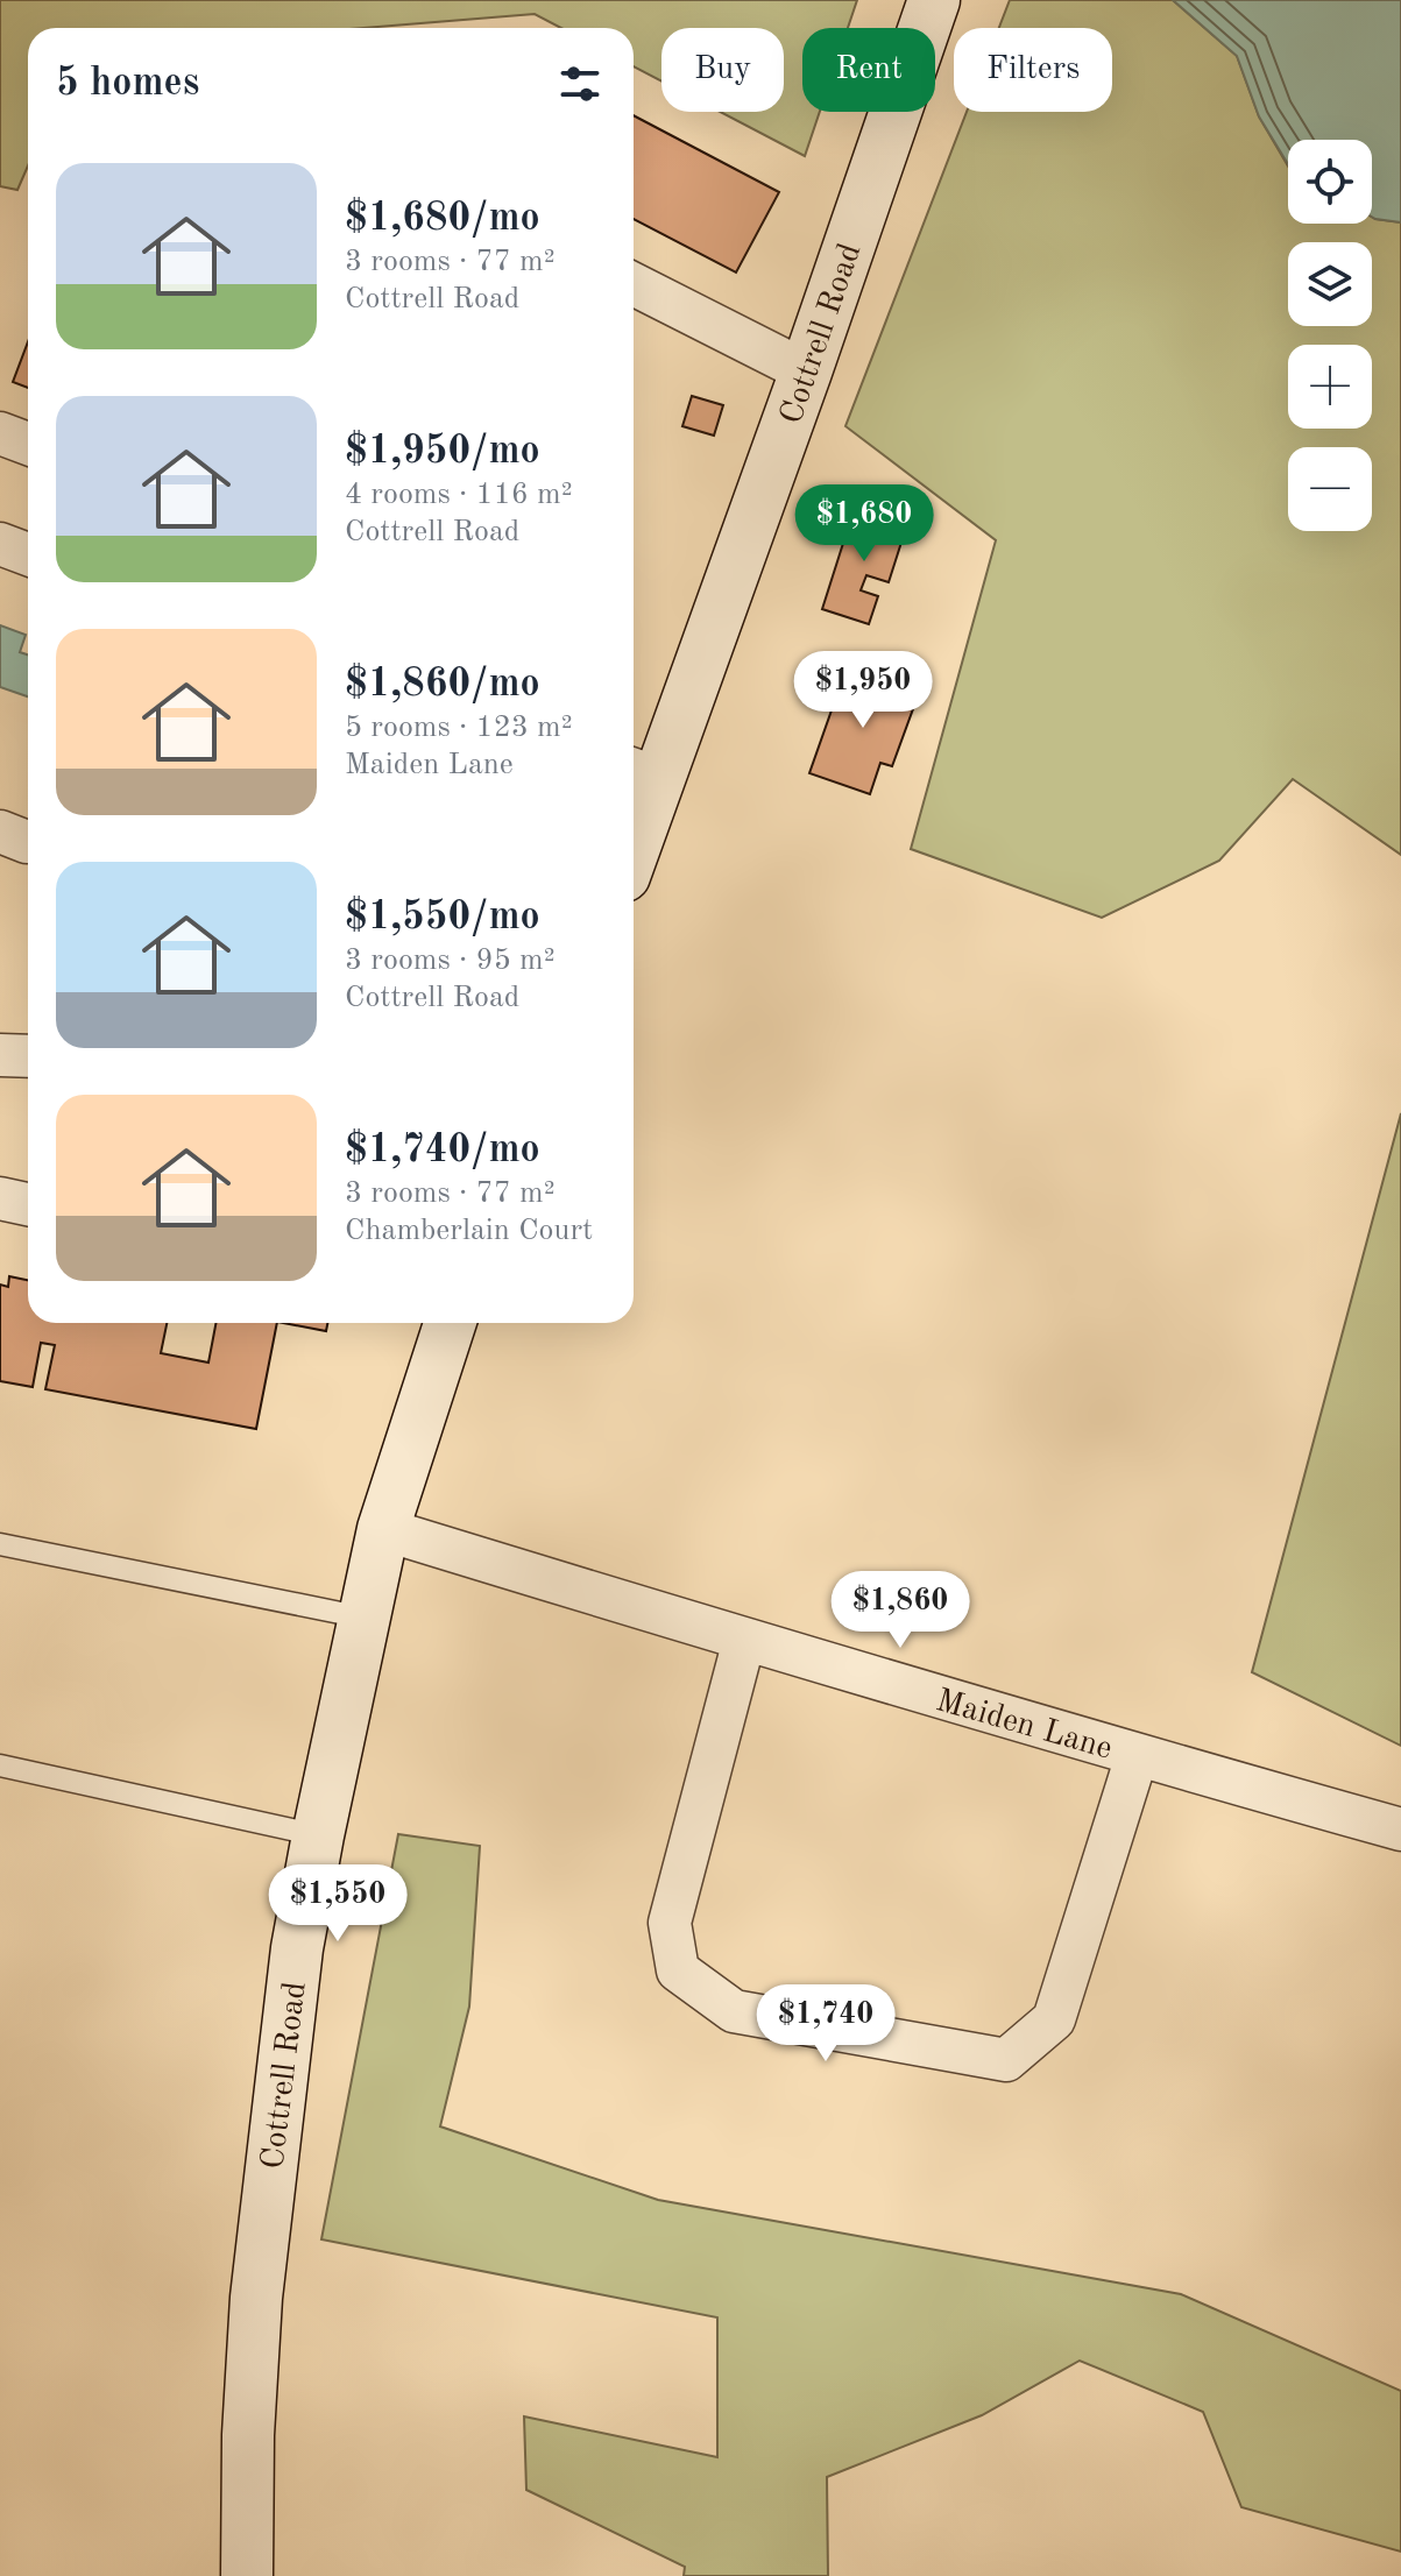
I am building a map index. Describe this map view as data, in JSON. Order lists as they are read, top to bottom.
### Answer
{
  "streets": {
    "street": ["Cottrell Road", "Maiden Lane"]
  },
  "crossings": [
    ["Cottrell Road", "Maiden Lane"]
  ],
  "page": {
    "chip": ["Buy", "Rent", "Filters"],
    "heading": "5 homes",
    "map_buttons": ["+", "−"],
    "list": [
      {
        "name": "$1,680/mo",
        "note": "3 rooms · 77 m² · Cottrell Road"
      },
      {
        "name": "$1,950/mo",
        "note": "4 rooms · 116 m² · Cottrell Road"
      },
      {
        "name": "$1,860/mo",
        "note": "5 rooms · 123 m² · Maiden Lane"
      },
      {
        "name": "$1,550/mo",
        "note": "3 rooms · 95 m² · Cottrell Road"
      },
      {
        "name": "$1,740/mo",
        "note": "3 rooms · 77 m² · Chamberlain Court"
      }
    ],
    "price": [
      "$1,680",
      "$1,950",
      "$1,860",
      "$1,550",
      "$1,740"
    ]
  }
}
